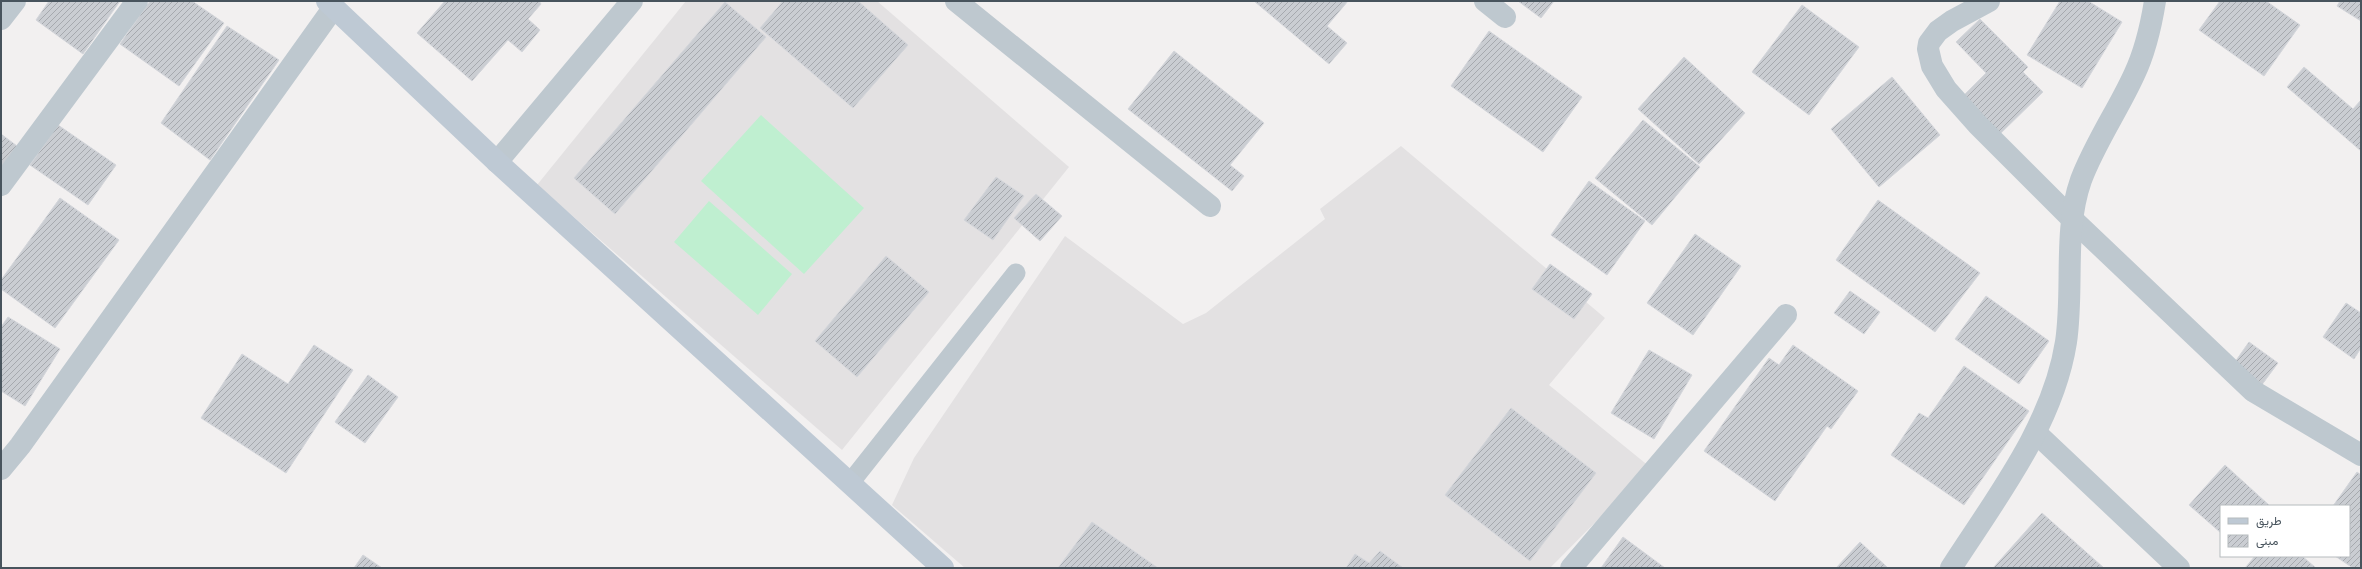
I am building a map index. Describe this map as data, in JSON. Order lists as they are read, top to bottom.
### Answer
{
  "legend": ["طريق", "مبنى"]
}
